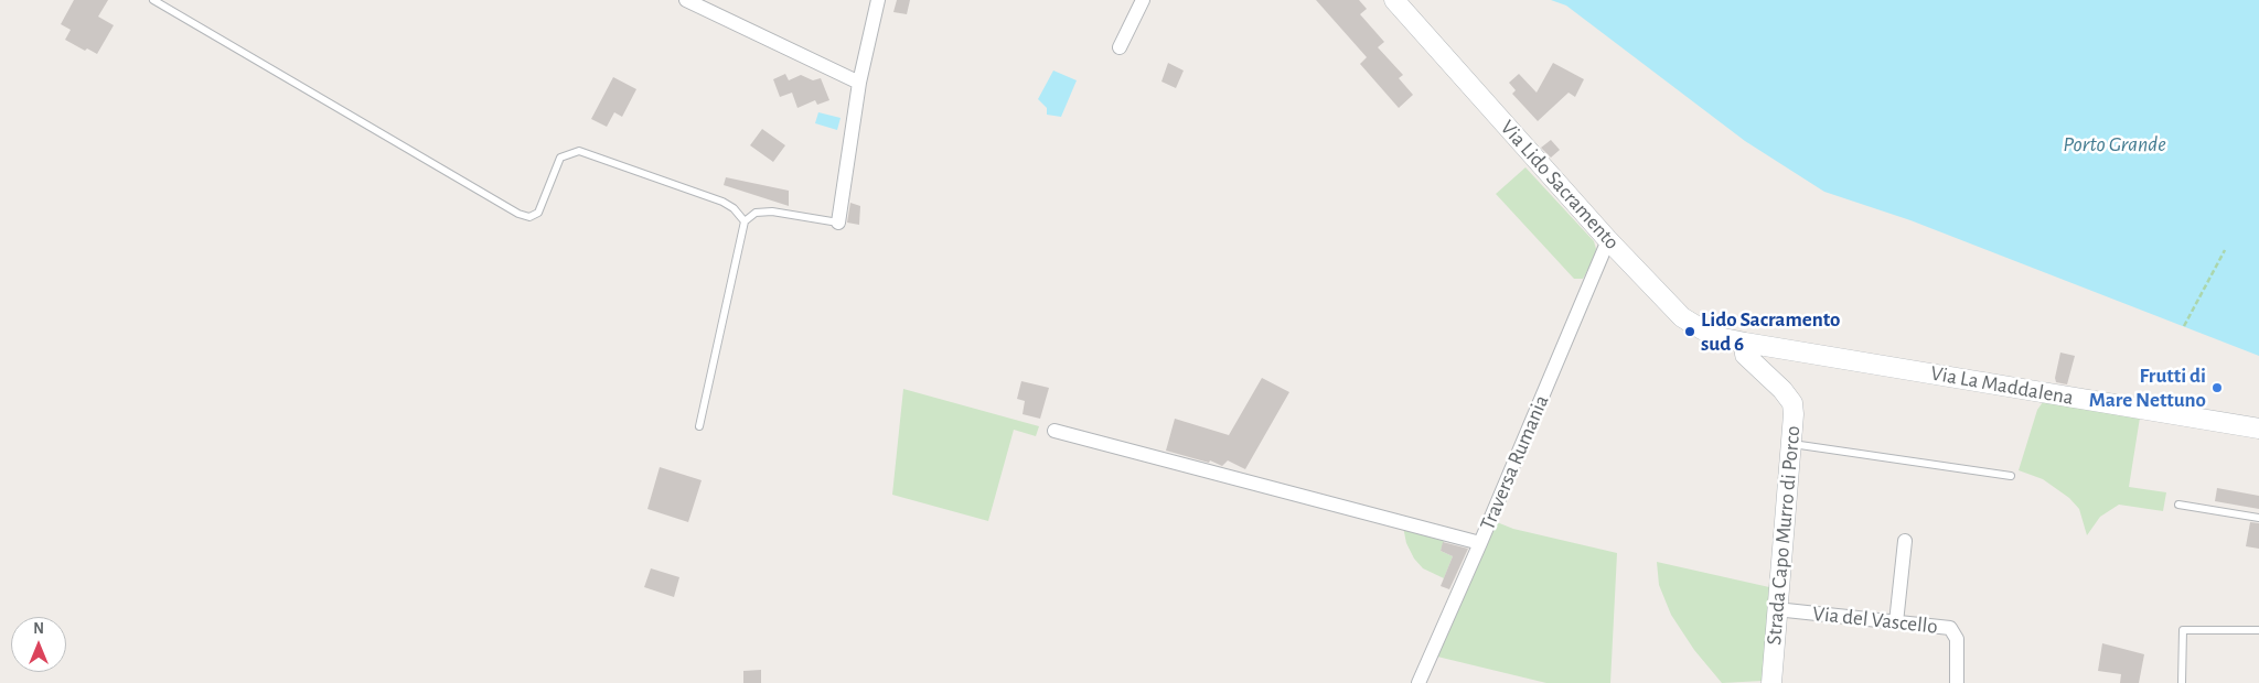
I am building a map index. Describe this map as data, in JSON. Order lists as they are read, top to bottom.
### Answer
{
  "streets": {
    "street": [
      "Via Lido Sacramento",
      "Via La Maddalena",
      "Traversa Rumania",
      "Strada Capo Murro di Porco",
      "Via del Vascello"
    ]
  },
  "crossings": [
    ["Via Lido Sacramento", "Via La Maddalena"],
    ["Via Lido Sacramento", "Traversa Rumania"],
    ["Via Lido Sacramento", "Strada Capo Murro di Porco"],
    ["Via La Maddalena", "Strada Capo Murro di Porco"],
    ["Strada Capo Murro di Porco", "Via del Vascello"]
  ],
  "water": ["Porto Grande"],
  "places": ["Lido Sacramento sud 6", "Frutti di Mare Nettuno"],
  "north": "top"
}
